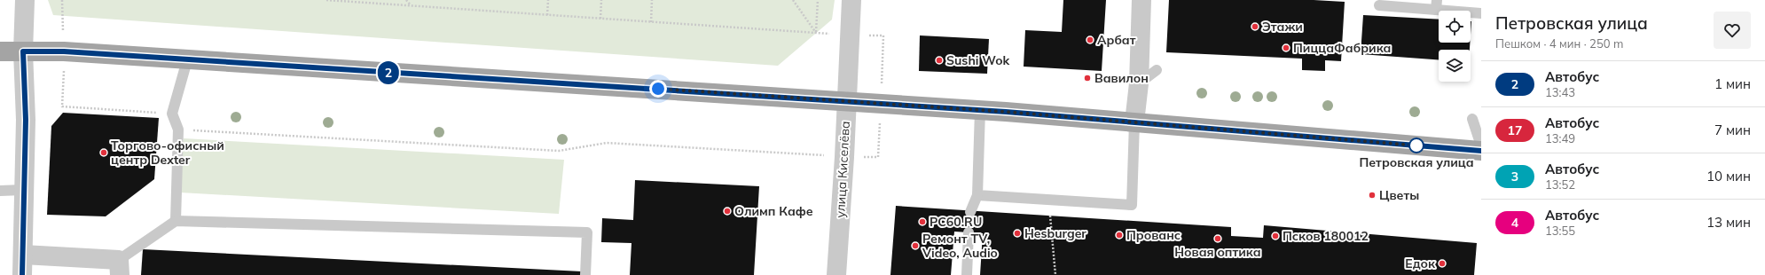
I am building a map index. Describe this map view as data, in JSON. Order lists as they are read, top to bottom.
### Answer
{
  "streets": {
    "street": ["улица Киселёва"]
  },
  "places": [
    "Этажи",
    "Арбат",
    "ПиццаФабрика",
    "Sushi Wok",
    "Вавилон",
    "Петровская улица",
    "Торгово-офисный центр Dexter",
    "Цветы",
    "Олимп Кафе",
    "PC60.RU",
    "Hesburger",
    "Прованс",
    "Псков 180012",
    "Новая оптика",
    "Ремонт TV, Video, Audio",
    "Едок"
  ],
  "lines": ["bus line 2"],
  "page": {
    "on_map": "2",
    "heading": ["Петровская улица", "Пешком · 4 мин · 250 m"],
    "list": [
      {
        "mark": "2",
        "name": "Автобус",
        "note": "13:43",
        "value": "1 мин"
      },
      {
        "mark": "17",
        "name": "Автобус",
        "note": "13:49",
        "value": "7 мин"
      },
      {
        "mark": "3",
        "name": "Автобус",
        "note": "13:52",
        "value": "10 мин"
      },
      {
        "mark": "4",
        "name": "Автобус",
        "note": "13:55",
        "value": "13 мин"
      }
    ]
  }
}
